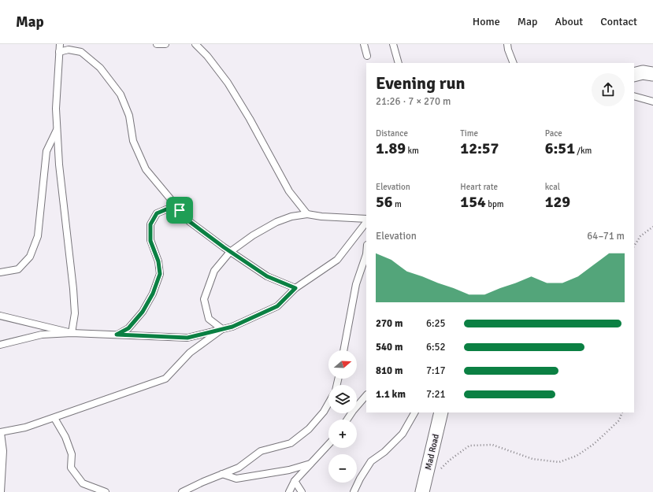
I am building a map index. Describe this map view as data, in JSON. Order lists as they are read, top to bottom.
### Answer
{
  "streets": {
    "street": ["Mad Road"]
  },
  "north": "right",
  "page": {
    "header": "Map",
    "nav": [
      "Home",
      "Map",
      "About",
      "Contact"
    ],
    "heading": ["Evening run", "21:26 · 7 × 270 m"],
    "stats": [
      ["Distance", "1.89 km"],
      ["Time", "12:57"],
      ["Pace", "6:51 /km"],
      ["Elevation", "56 m"],
      ["Heart rate", "154 bpm"],
      ["kcal", "129"]
    ],
    "chart": ["Elevation", "64–71 m"],
    "list": [
      {
        "name": "270 m",
        "note": "6:25"
      },
      {
        "name": "540 m",
        "note": "6:52"
      },
      {
        "name": "810 m",
        "note": "7:17"
      },
      {
        "name": "1.1 km",
        "note": "7:21"
      }
    ],
    "map_buttons": ["+", "−"]
  }
}
